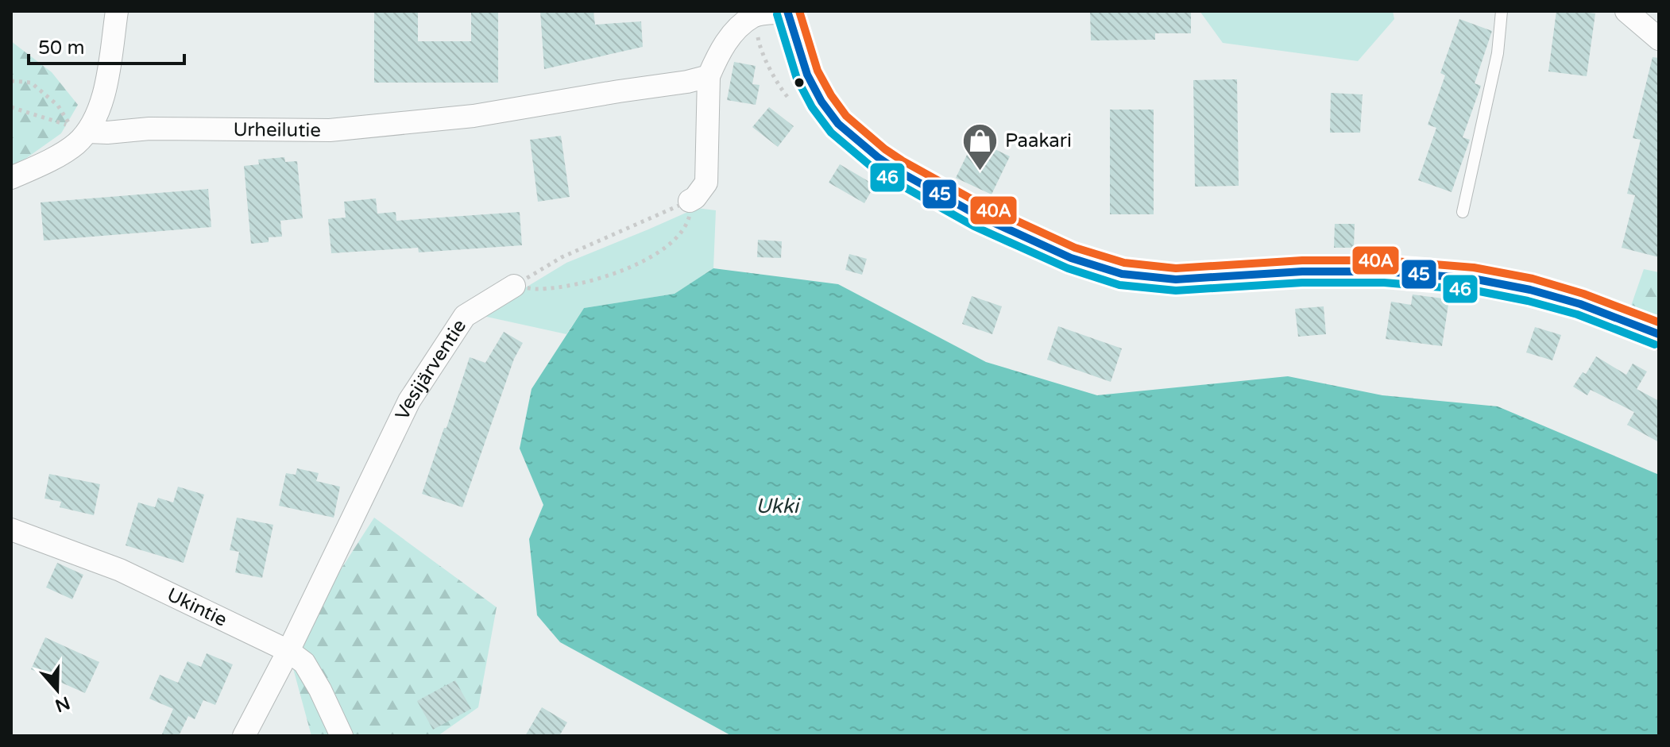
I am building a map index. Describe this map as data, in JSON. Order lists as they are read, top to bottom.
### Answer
{
  "streets": {
    "street": ["Urheilutie", "Vesijärventie", "Ukintie"]
  },
  "crossings": [
    ["Vesijärventie", "Ukintie"]
  ],
  "water": ["Ukki"],
  "places": {
    "shop": ["Paakari"]
  },
  "lines": ["transit line 45", "transit line 40A", "transit line 46"],
  "scale_bar": "50 m",
  "north": "bottom"
}
